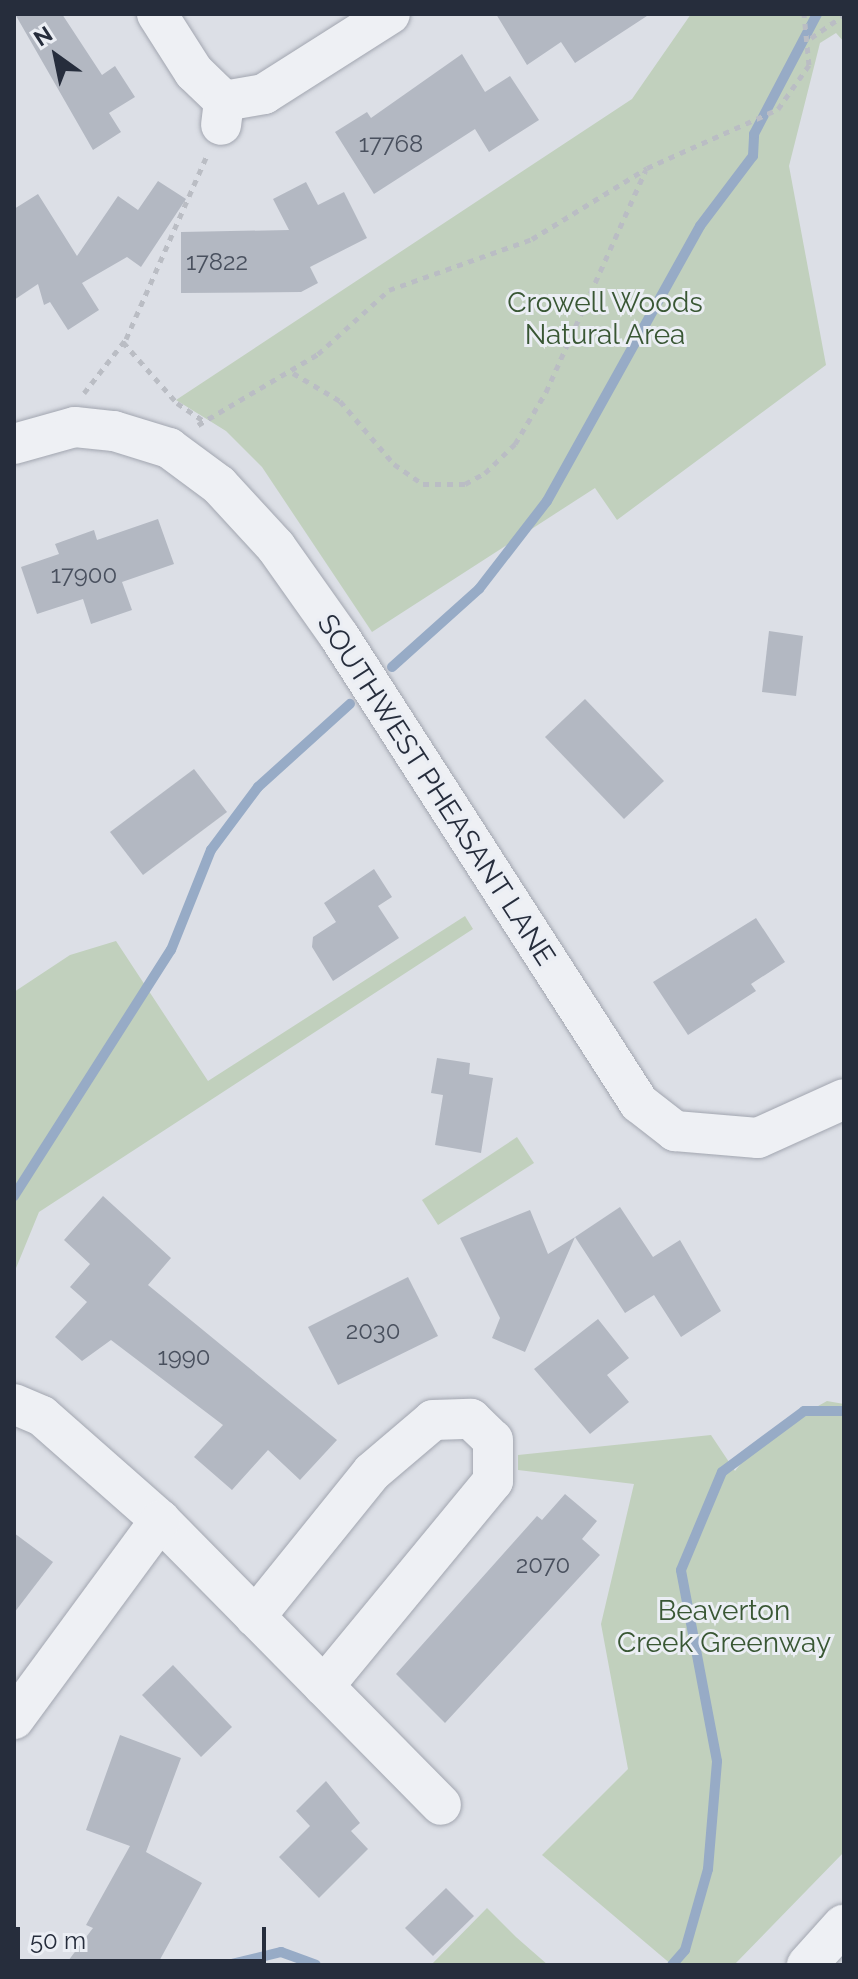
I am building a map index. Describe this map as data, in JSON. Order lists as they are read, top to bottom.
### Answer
{
  "streets": {
    "street": ["SOUTHWEST PHEASANT LANE"]
  },
  "parks": ["Crowell Woods Natural Area", "Beaverton Creek Greenway"],
  "house_numbers": [
    "17768",
    "17822",
    "17900",
    "2030",
    "1990",
    "2070"
  ],
  "scale_bar": "50 m",
  "north": "top left"
}
